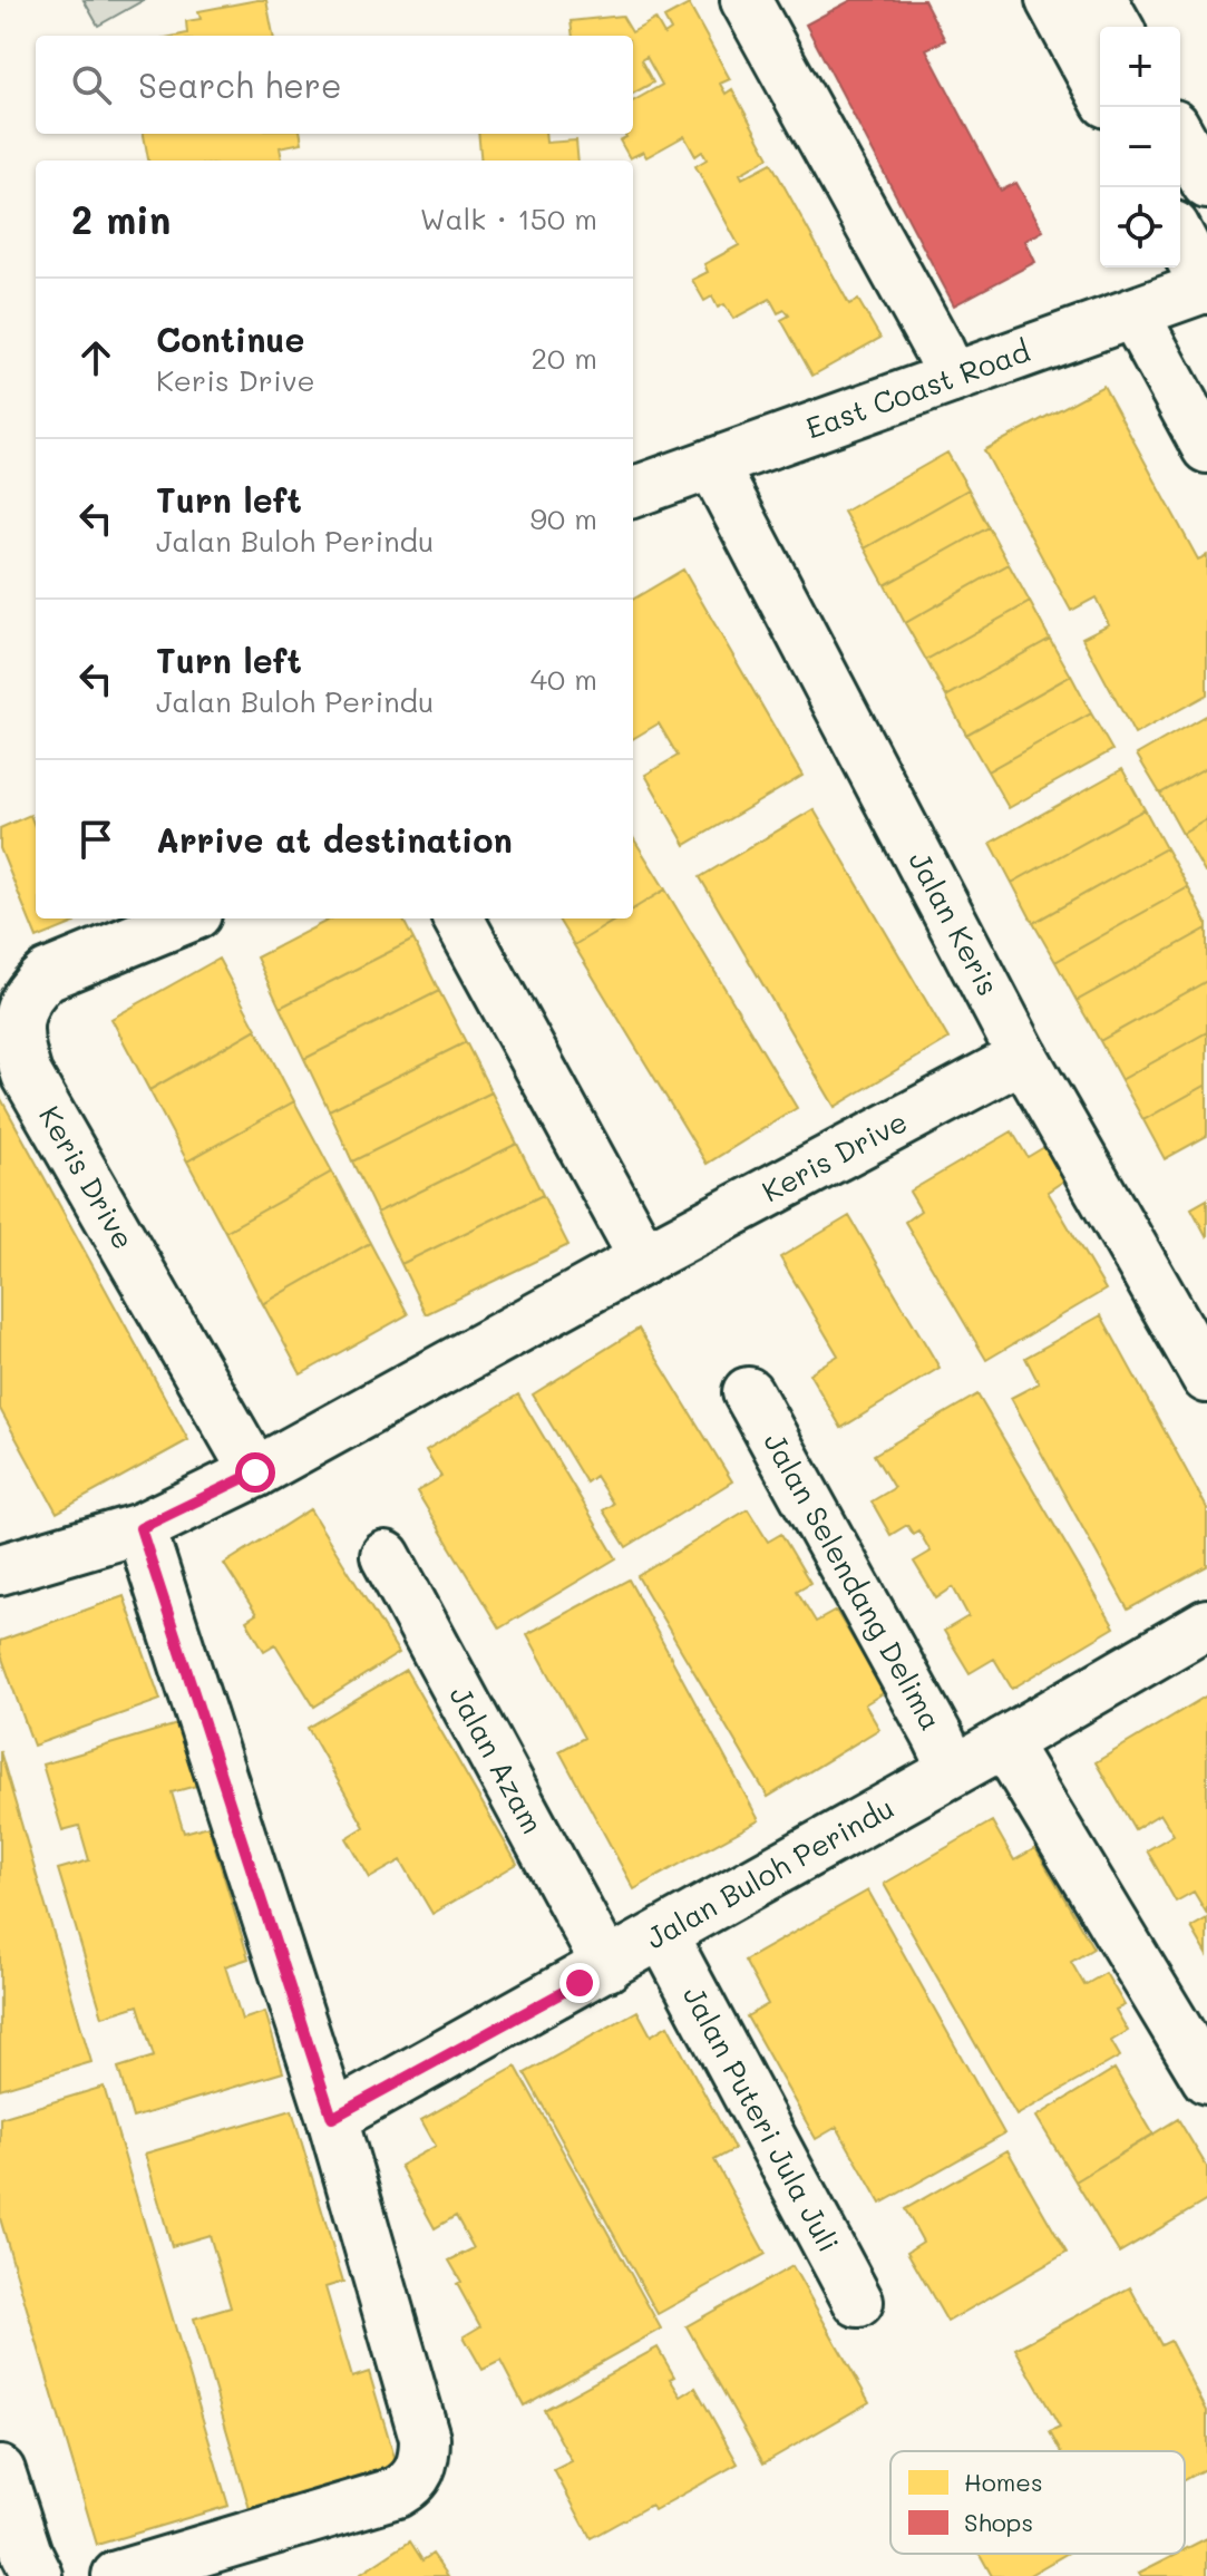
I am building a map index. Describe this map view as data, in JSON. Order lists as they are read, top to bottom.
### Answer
{
  "streets": {
    "street": [
      "East Coast Road",
      "Jalan Keris",
      "Keris Drive",
      "Jalan Selendang Delima",
      "Jalan Azam",
      "Jalan Buloh Perindu",
      "Jalan Puteri Jula Juli"
    ]
  },
  "crossings": [
    ["East Coast Road", "Jalan Keris"],
    ["Jalan Keris", "Keris Drive"],
    ["Jalan Selendang Delima", "Jalan Buloh Perindu"],
    ["Jalan Azam", "Jalan Buloh Perindu"],
    ["Jalan Buloh Perindu", "Jalan Puteri Jula Juli"]
  ],
  "legend": ["Homes", "Shops"],
  "page": {
    "map_buttons": ["+", "−"],
    "search": "Search here",
    "heading": ["2 min", "Walk · 150 m"],
    "list": [
      ["Continue", "Keris Drive", "20 m"],
      ["Turn left", "Jalan Buloh Perindu", "90 m"],
      ["Turn left", "Jalan Buloh Perindu", "40 m"],
      "Arrive at destination"
    ]
  }
}
